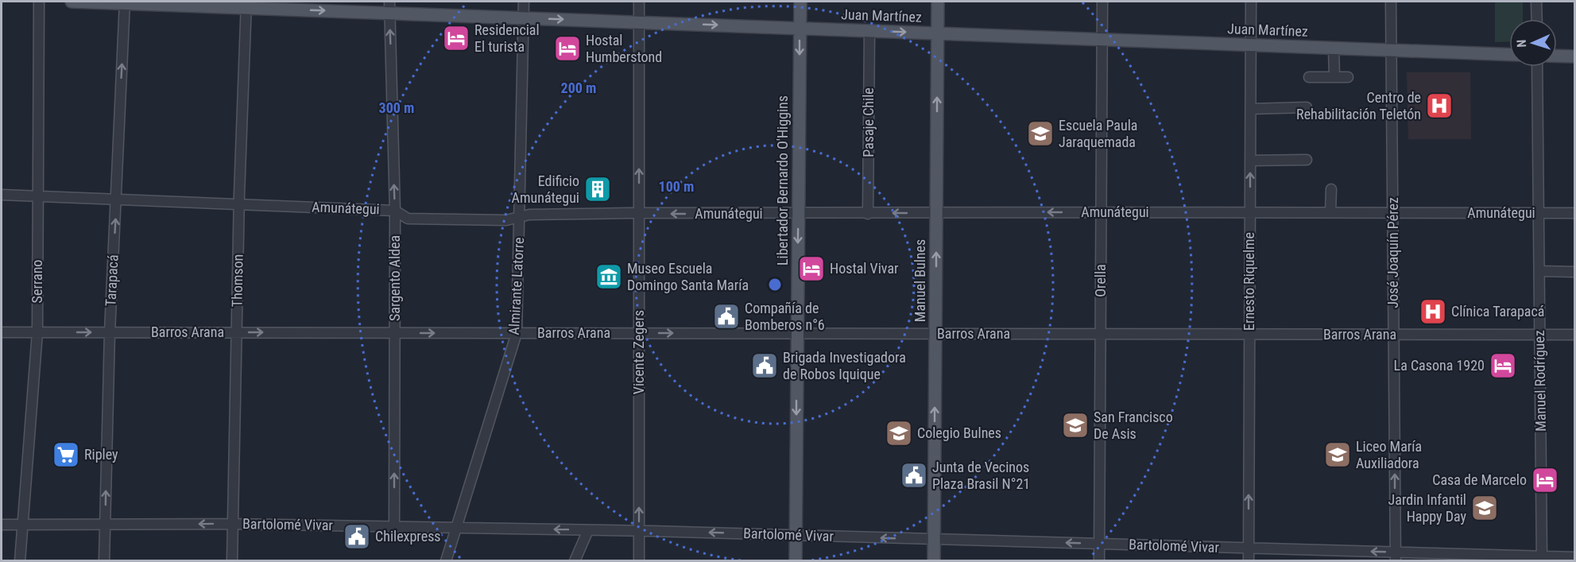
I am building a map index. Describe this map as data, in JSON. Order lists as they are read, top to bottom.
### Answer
{
  "streets": {
    "main road": ["Juan Martínez", "Libertador Bernardo O'Higgins", "Manuel Bulnes"],
    "street": [
      "Pasaje Chile",
      "Amunátegui",
      "José Joaquín Pérez",
      "Sargento Aldea",
      "Tarapacá",
      "Thomson",
      "Orella",
      "Serrano",
      "Ernesto Riquelme",
      "Almirante Latorre",
      "Barros Arana",
      "Vicente Zegers",
      "Manuel Rodríguez",
      "Bartolomé Vivar"
    ]
  },
  "crossings": [
    ["Juan Martínez", "Pasaje Chile"],
    ["Juan Martínez", "Libertador Bernardo O'Higgins"],
    ["Juan Martínez", "José Joaquín Pérez"],
    ["Juan Martínez", "Sargento Aldea"],
    ["Juan Martínez", "Tarapacá"],
    ["Juan Martínez", "Thomson"],
    ["Juan Martínez", "Manuel Bulnes"],
    ["Juan Martínez", "Orella"],
    ["Juan Martínez", "Ernesto Riquelme"],
    ["Juan Martínez", "Almirante Latorre"],
    ["Juan Martínez", "Vicente Zegers"],
    ["Pasaje Chile", "Amunátegui"],
    ["Libertador Bernardo O'Higgins", "Amunátegui"],
    ["Libertador Bernardo O'Higgins", "Barros Arana"],
    ["Libertador Bernardo O'Higgins", "Bartolomé Vivar"],
    ["Amunátegui", "José Joaquín Pérez"],
    ["Amunátegui", "Sargento Aldea"],
    ["Amunátegui", "Tarapacá"],
    ["Amunátegui", "Thomson"],
    ["Amunátegui", "Manuel Bulnes"],
    ["Amunátegui", "Orella"],
    ["Amunátegui", "Serrano"],
    ["Amunátegui", "Ernesto Riquelme"],
    ["Amunátegui", "Almirante Latorre"],
    ["Amunátegui", "Vicente Zegers"],
    ["Amunátegui", "Manuel Rodríguez"],
    ["José Joaquín Pérez", "Barros Arana"],
    ["José Joaquín Pérez", "Bartolomé Vivar"],
    ["Sargento Aldea", "Barros Arana"],
    ["Sargento Aldea", "Bartolomé Vivar"],
    ["Tarapacá", "Barros Arana"],
    ["Tarapacá", "Bartolomé Vivar"],
    ["Thomson", "Barros Arana"],
    ["Thomson", "Bartolomé Vivar"],
    ["Manuel Bulnes", "Barros Arana"],
    ["Manuel Bulnes", "Bartolomé Vivar"],
    ["Orella", "Barros Arana"],
    ["Orella", "Bartolomé Vivar"],
    ["Serrano", "Barros Arana"],
    ["Serrano", "Bartolomé Vivar"],
    ["Ernesto Riquelme", "Barros Arana"],
    ["Ernesto Riquelme", "Bartolomé Vivar"],
    ["Almirante Latorre", "Barros Arana"],
    ["Almirante Latorre", "Bartolomé Vivar"],
    ["Barros Arana", "Vicente Zegers"],
    ["Barros Arana", "Manuel Rodríguez"],
    ["Vicente Zegers", "Bartolomé Vivar"],
    ["Manuel Rodríguez", "Bartolomé Vivar"]
  ],
  "one_way": [
    "Libertador Bernardo O'Higgins",
    "José Joaquín Pérez",
    "Sargento Aldea",
    "Tarapacá",
    "Manuel Bulnes",
    "Ernesto Riquelme",
    "Vicente Zegers",
    "Bartolomé Vivar"
  ],
  "places": {
    "hotel": [
      "Residencial El turista",
      "Hostal Humberstond",
      "Hostal Vivar",
      "La Casona 1920",
      "Casa de Marcelo"
    ],
    "hospital": ["Centro de Rehabilitación Teletón", "Clínica Tarapacá"],
    "school or university": [
      "Escuela Paula Jaraquemada",
      "San Francisco De Asis",
      "Colegio Bulnes",
      "Liceo María Auxiliadora",
      "Jardin Infantil Happy Day"
    ],
    "building": ["Edificio Amunátegui"],
    "museum": ["Museo Escuela Domingo Santa María"],
    "public building": [
      "Compañía de Bomberos n°6",
      "Brigada Investigadora de Robos Iquique",
      "Junta de Vecinos Plaza Brasil N°21",
      "Chilexpress"
    ],
    "supermarket": ["Ripley"]
  },
  "north": "left",
  "rings": ["200 m", "300 m", "100 m"]
}
